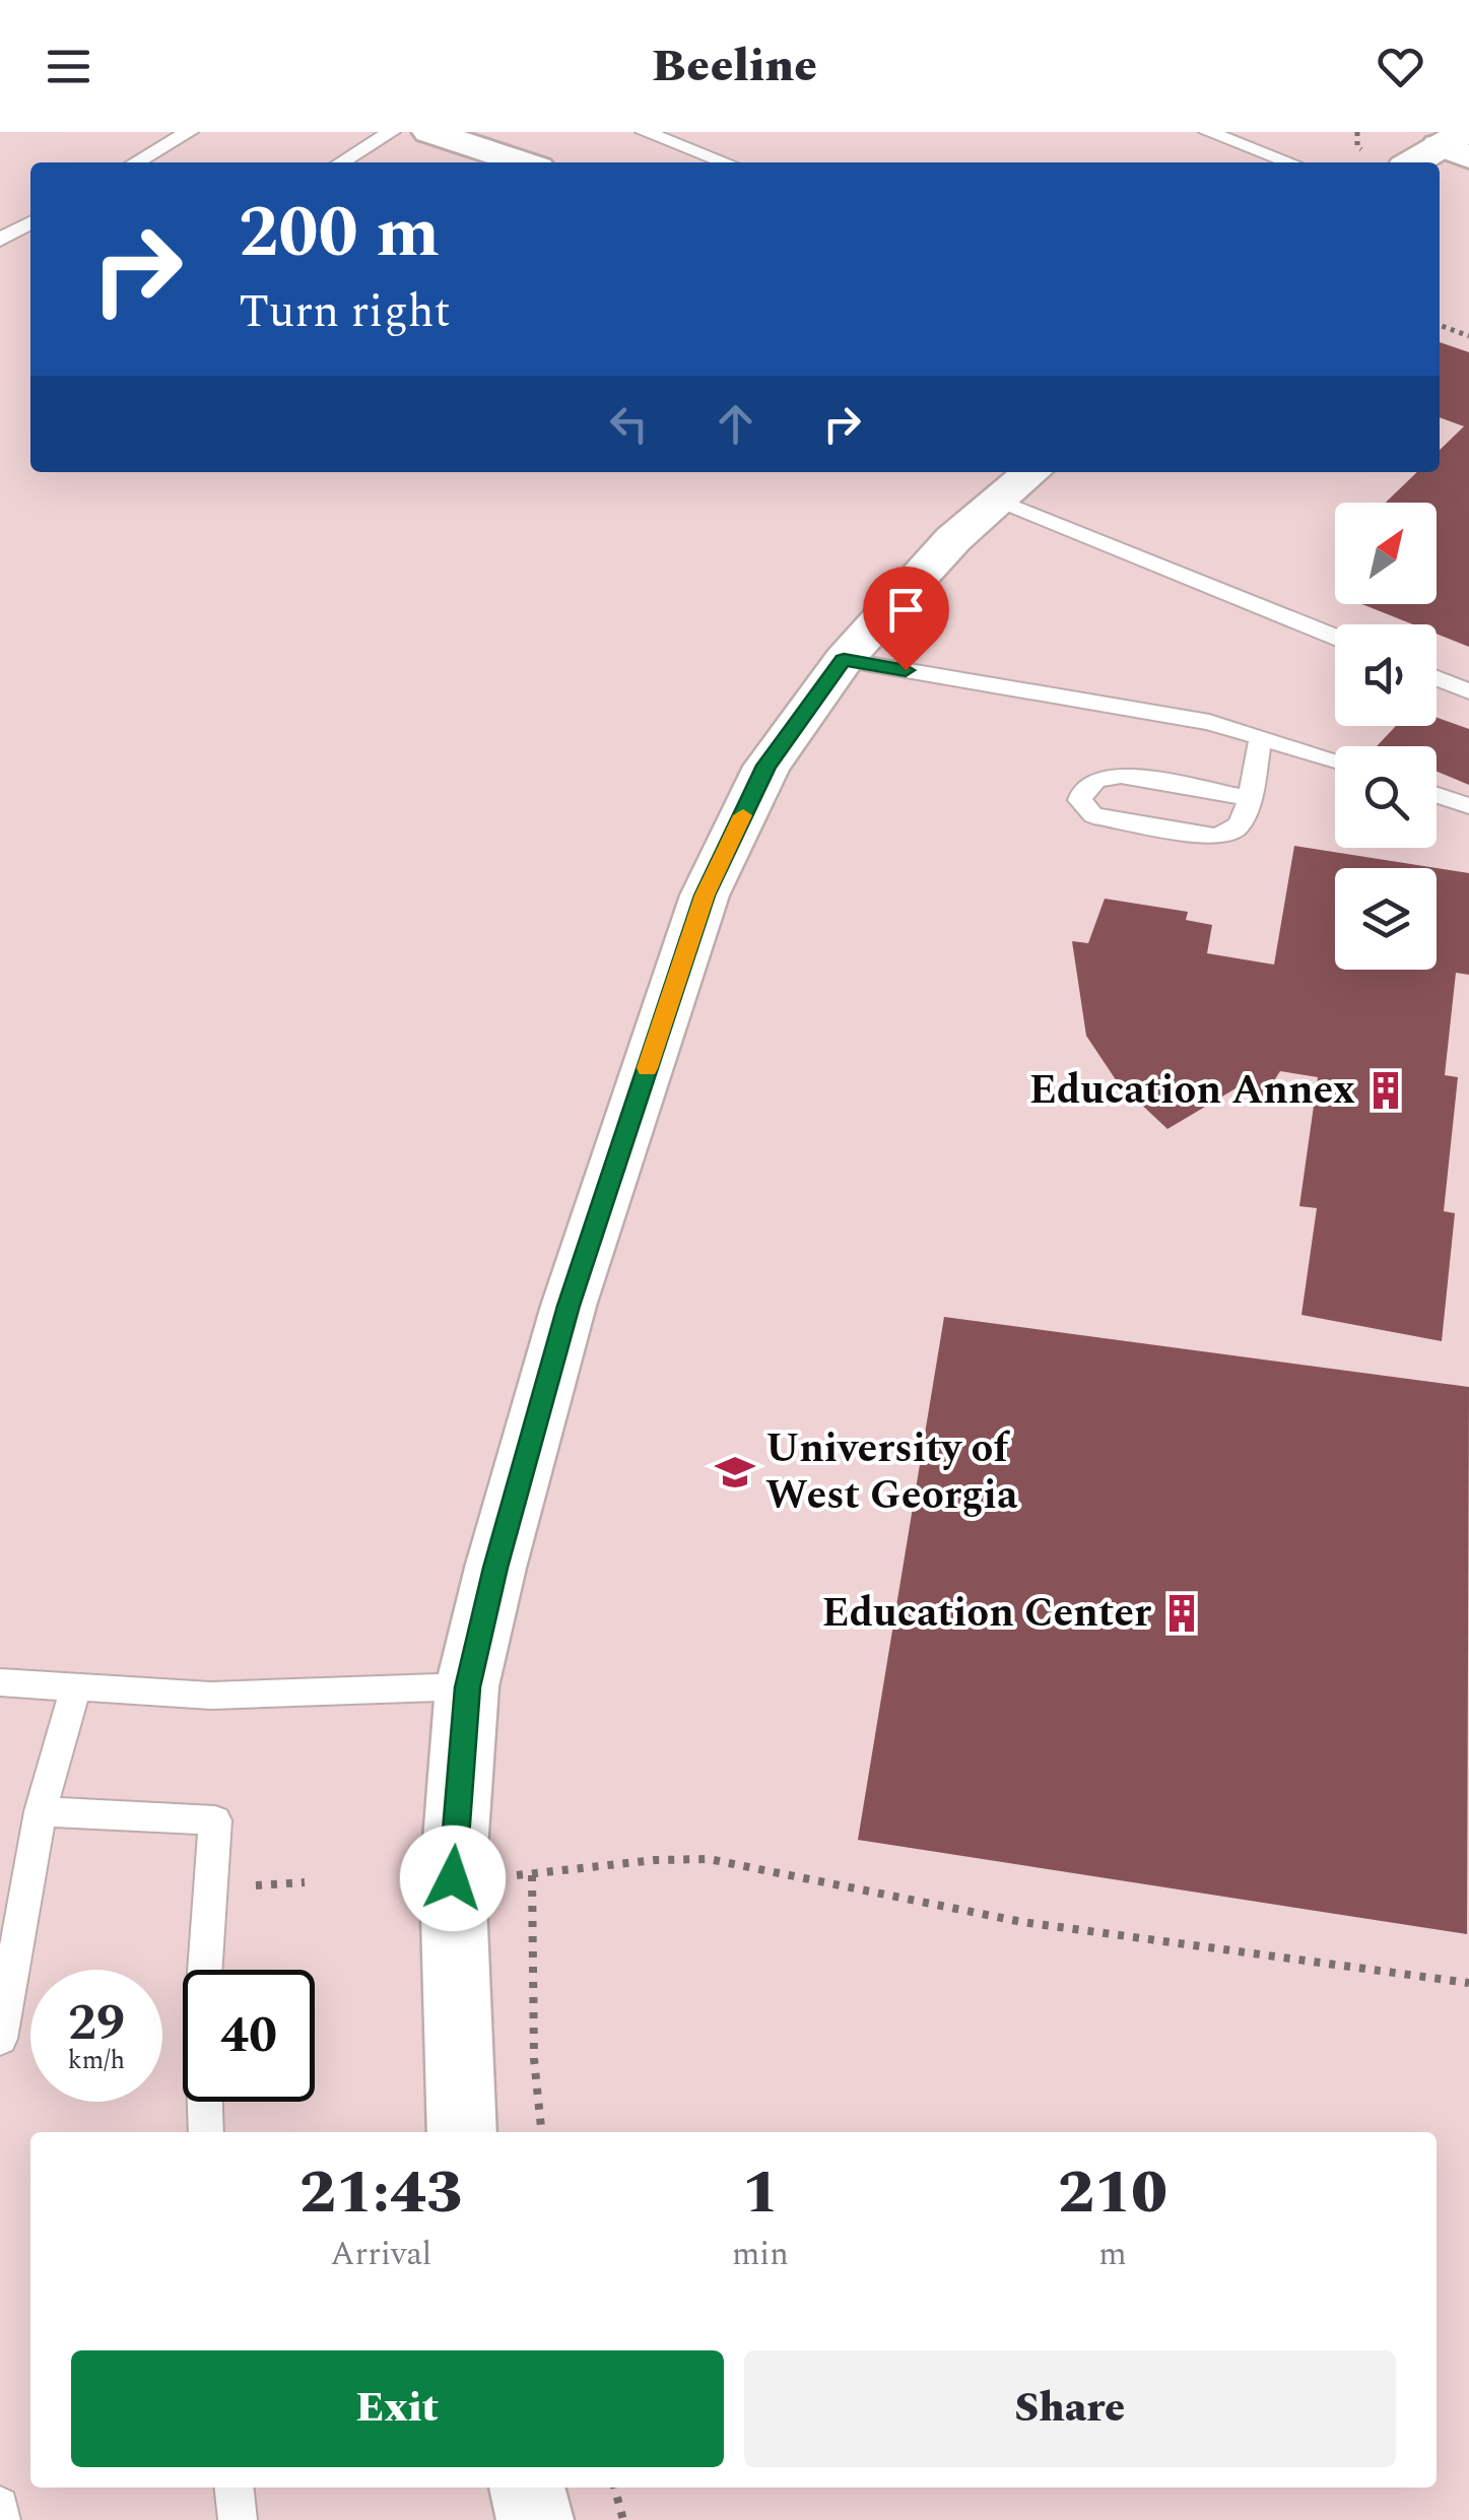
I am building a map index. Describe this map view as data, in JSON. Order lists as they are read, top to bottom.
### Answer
{
  "places": {
    "building": ["Education Annex", "Education Center"],
    "school or university": ["University of West Georgia"]
  },
  "north": "top right",
  "page": {
    "header": "Beeline",
    "turn": ["200 m", "Turn right"],
    "speed": "29 km/h",
    "limit": "40",
    "eta": [
      "21:43",
      "Arrival",
      "1",
      "min",
      "210",
      "m"
    ],
    "buttons": ["Exit", "Share"]
  }
}
